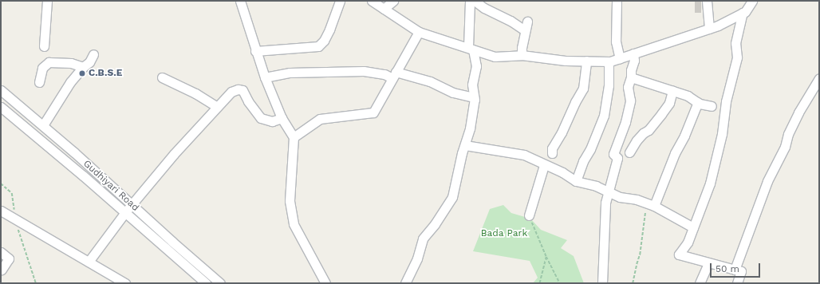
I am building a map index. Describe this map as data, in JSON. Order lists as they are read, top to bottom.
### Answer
{
  "streets": {
    "street": ["Gudhiyari Road"]
  },
  "parks": ["Bada Park"],
  "places": ["C.B.S.E"],
  "scale_bar": "50 m"
}
